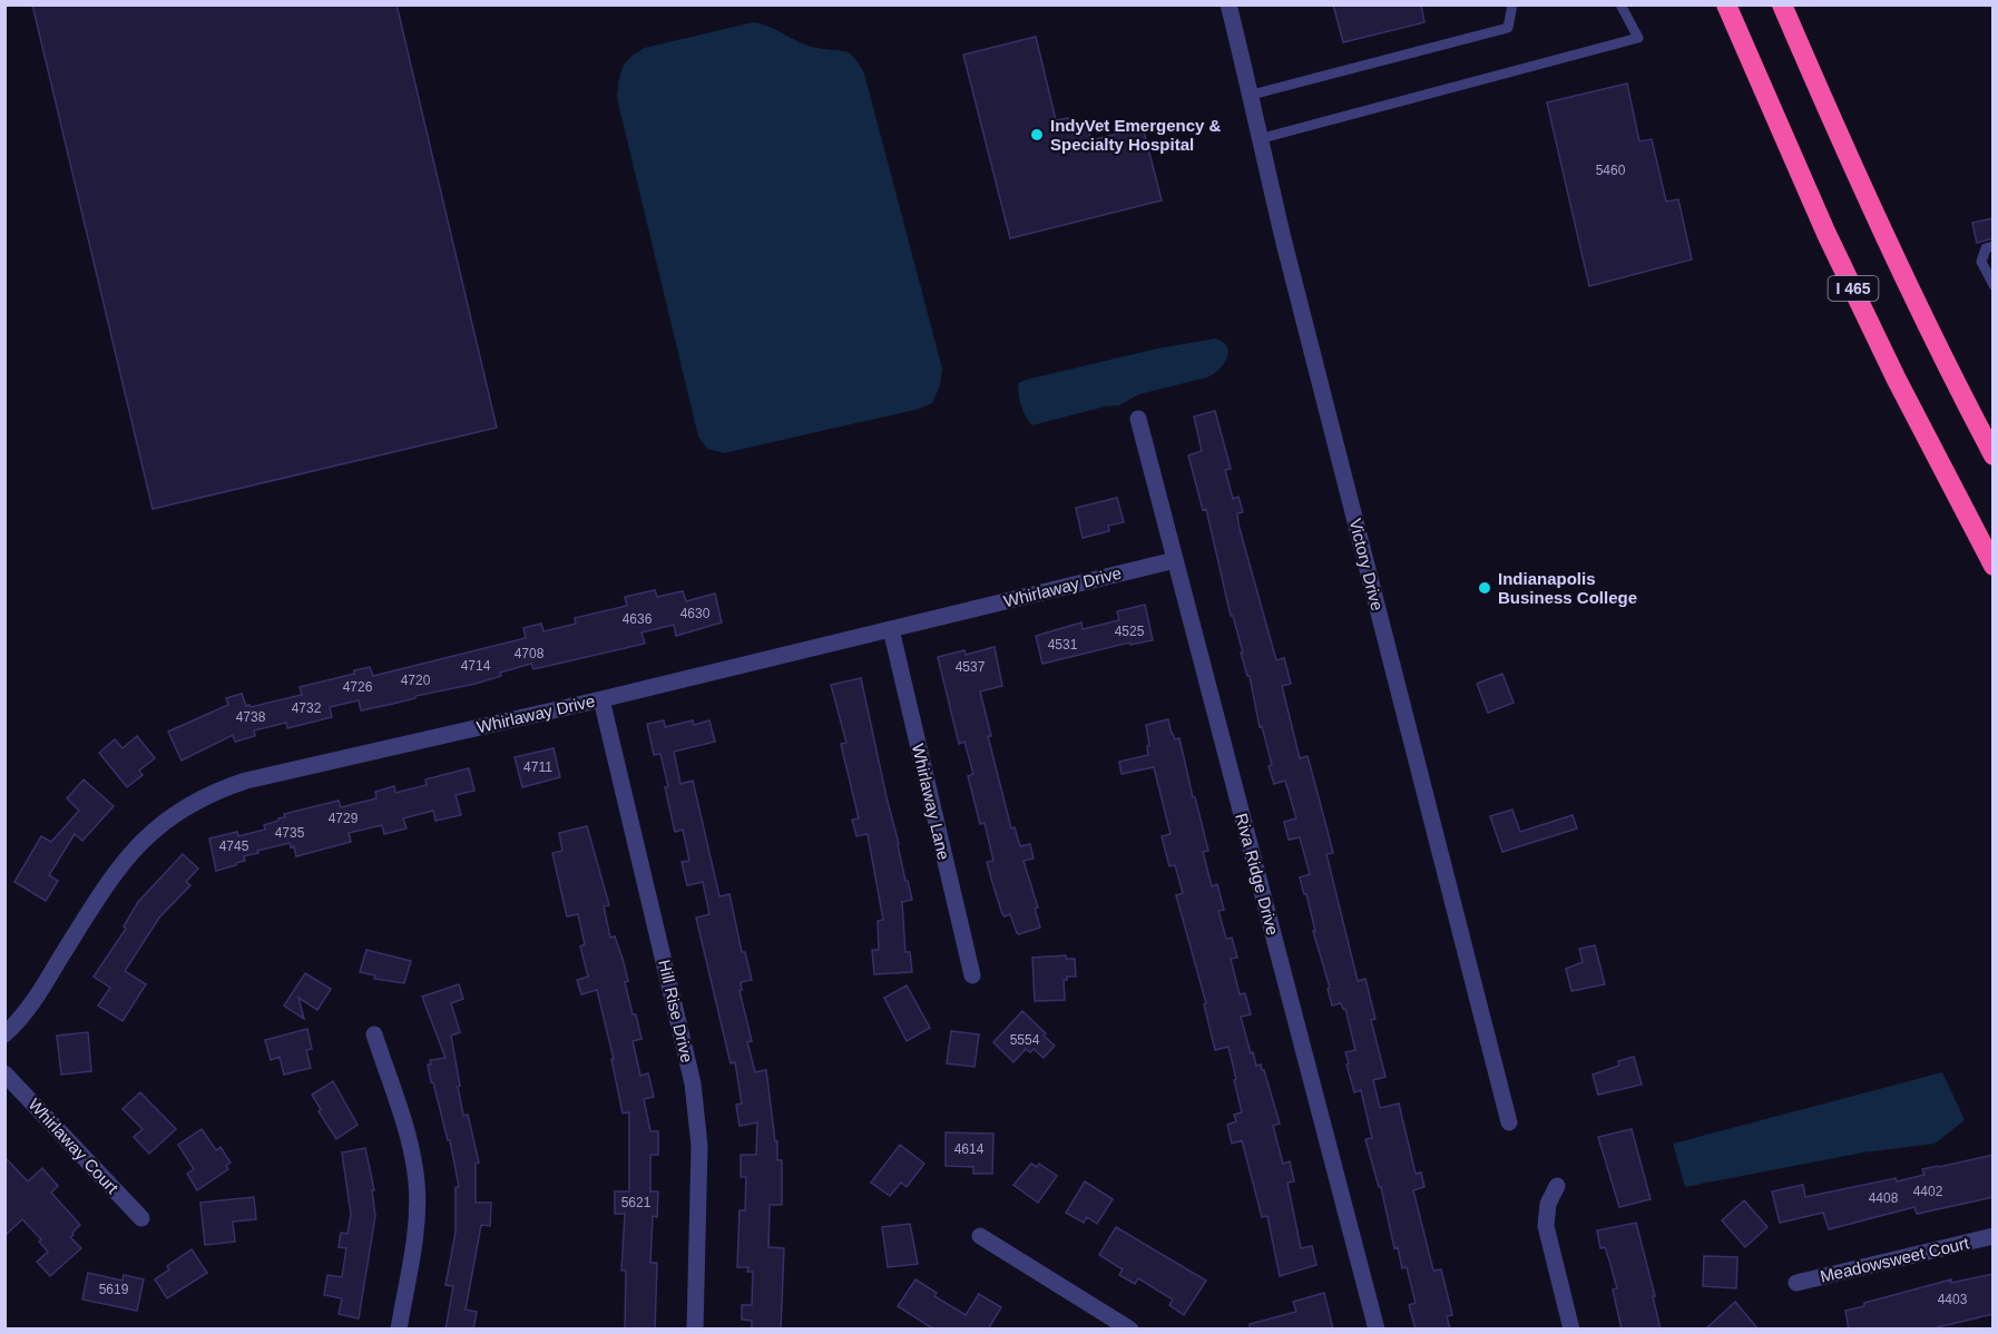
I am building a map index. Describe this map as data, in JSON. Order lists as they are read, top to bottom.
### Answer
{
  "streets": {
    "highway": ["I 465"],
    "street": [
      "Victory Drive",
      "Whirlaway Drive",
      "Whirlaway Lane",
      "Riva Ridge Drive",
      "Hill Rise Drive",
      "Whirlaway Court",
      "Meadowsweet Court"
    ]
  },
  "crossings": [
    ["Whirlaway Drive", "Whirlaway Lane"],
    ["Whirlaway Drive", "Riva Ridge Drive"],
    ["Whirlaway Drive", "Hill Rise Drive"]
  ],
  "places": ["IndyVet Emergency & Specialty Hospital", "Indianapolis Business College"],
  "house_numbers": [
    "5460",
    "4630",
    "4636",
    "4525",
    "4531",
    "4708",
    "4714",
    "4537",
    "4720",
    "4726",
    "4732",
    "4738",
    "4711",
    "4729",
    "4735",
    "4745",
    "5554",
    "4614",
    "4402",
    "4408",
    "5621",
    "5619",
    "4403"
  ]
}
